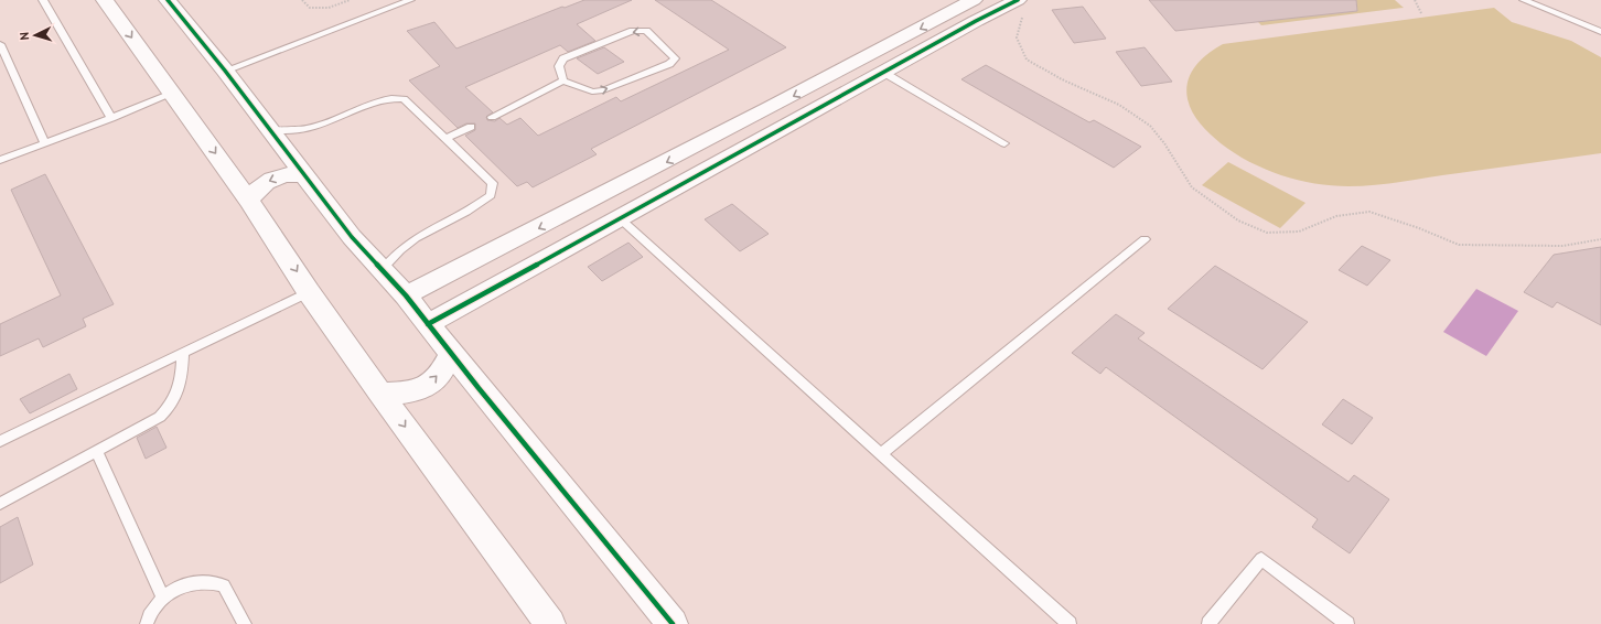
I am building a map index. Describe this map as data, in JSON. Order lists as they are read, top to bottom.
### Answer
{
  "north": "left"
}
